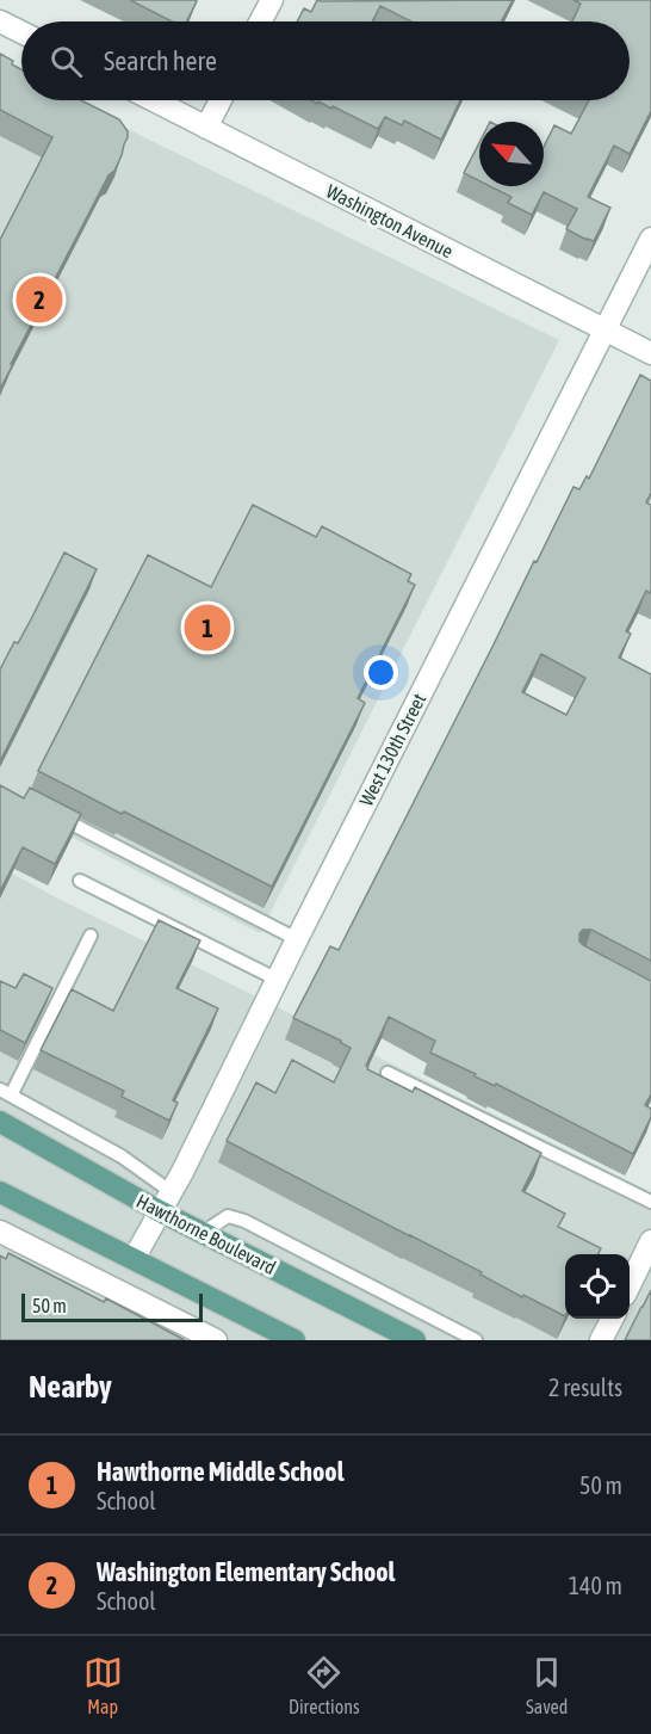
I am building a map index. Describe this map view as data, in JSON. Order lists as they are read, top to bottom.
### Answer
{
  "streets": {
    "main road": ["Hawthorne Boulevard"],
    "street": ["Washington Avenue", "West 130th Street"]
  },
  "crossings": [
    ["Washington Avenue", "West 130th Street"],
    ["West 130th Street", "Hawthorne Boulevard"]
  ],
  "scale_bar": "50 m",
  "north": "top left",
  "page": {
    "search": "Search here",
    "pins": ["2", "1"],
    "scale": "50 m",
    "heading": ["Nearby", "2 results"],
    "list": [
      {
        "mark": "1",
        "name": "Hawthorne Middle School",
        "note": "School",
        "value": "50 m"
      },
      {
        "mark": "2",
        "name": "Washington Elementary School",
        "note": "School",
        "value": "140 m"
      }
    ],
    "nav": ["Map", "Directions", "Saved"]
  }
}
